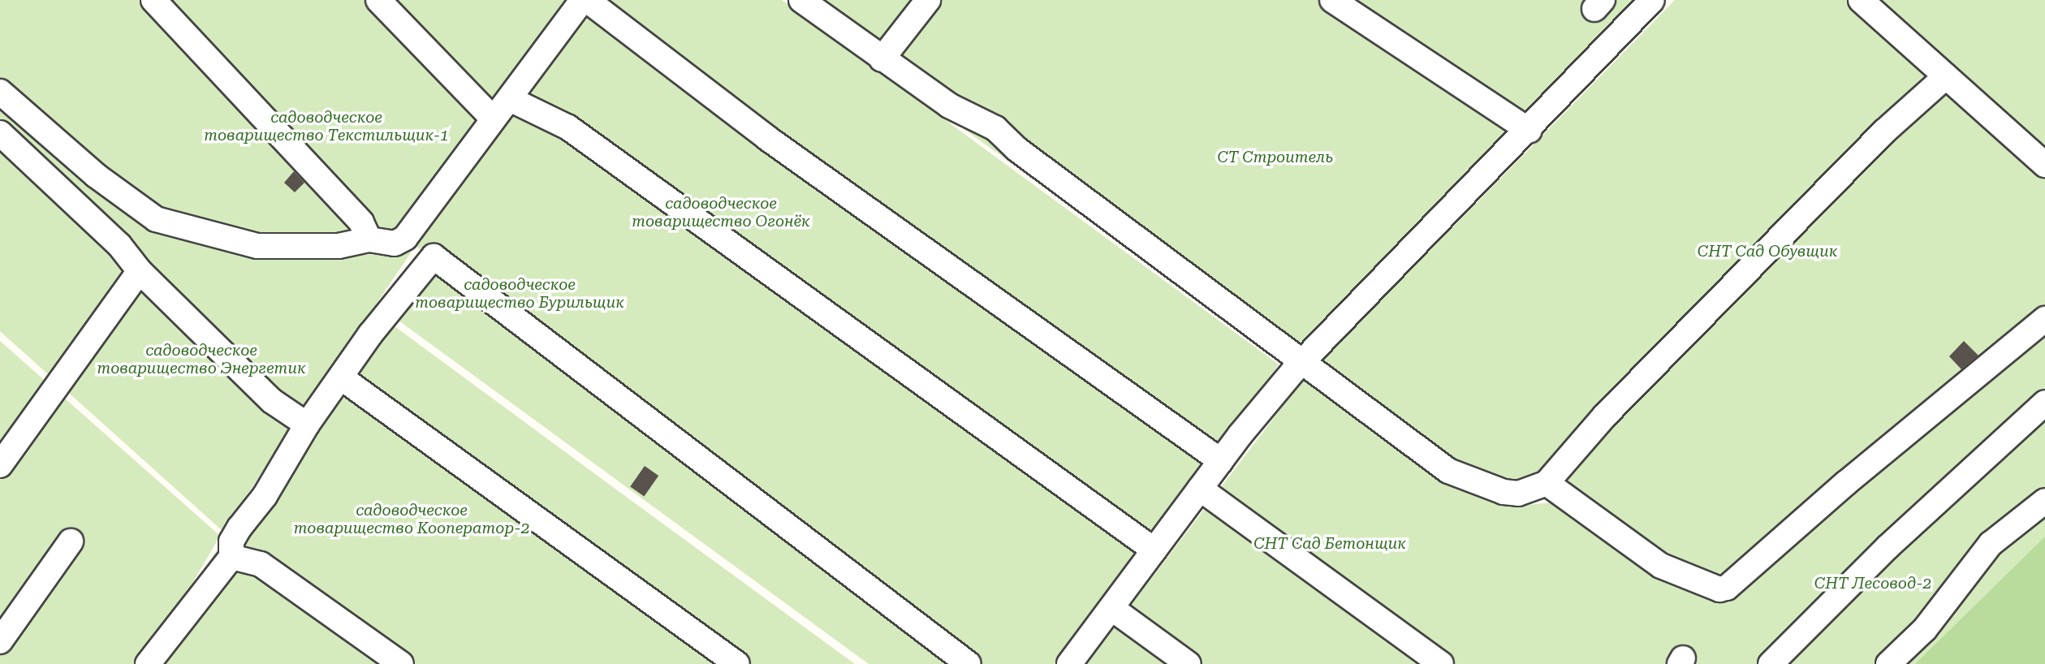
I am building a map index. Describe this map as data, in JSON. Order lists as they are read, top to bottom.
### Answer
{
  "parks": [
    "садоводческое товарищество Текстильщик-1",
    "СТ Строитель",
    "садоводческое товарищество Огонёк",
    "СНТ Сад Обувщик",
    "садоводческое товарищество Бурильщик",
    "садоводческое товарищество Энергетик",
    "садоводческое товарищество Кооператор-2",
    "СНТ Сад Бетонщик",
    "СНТ Лесовод-2"
  ]
}
